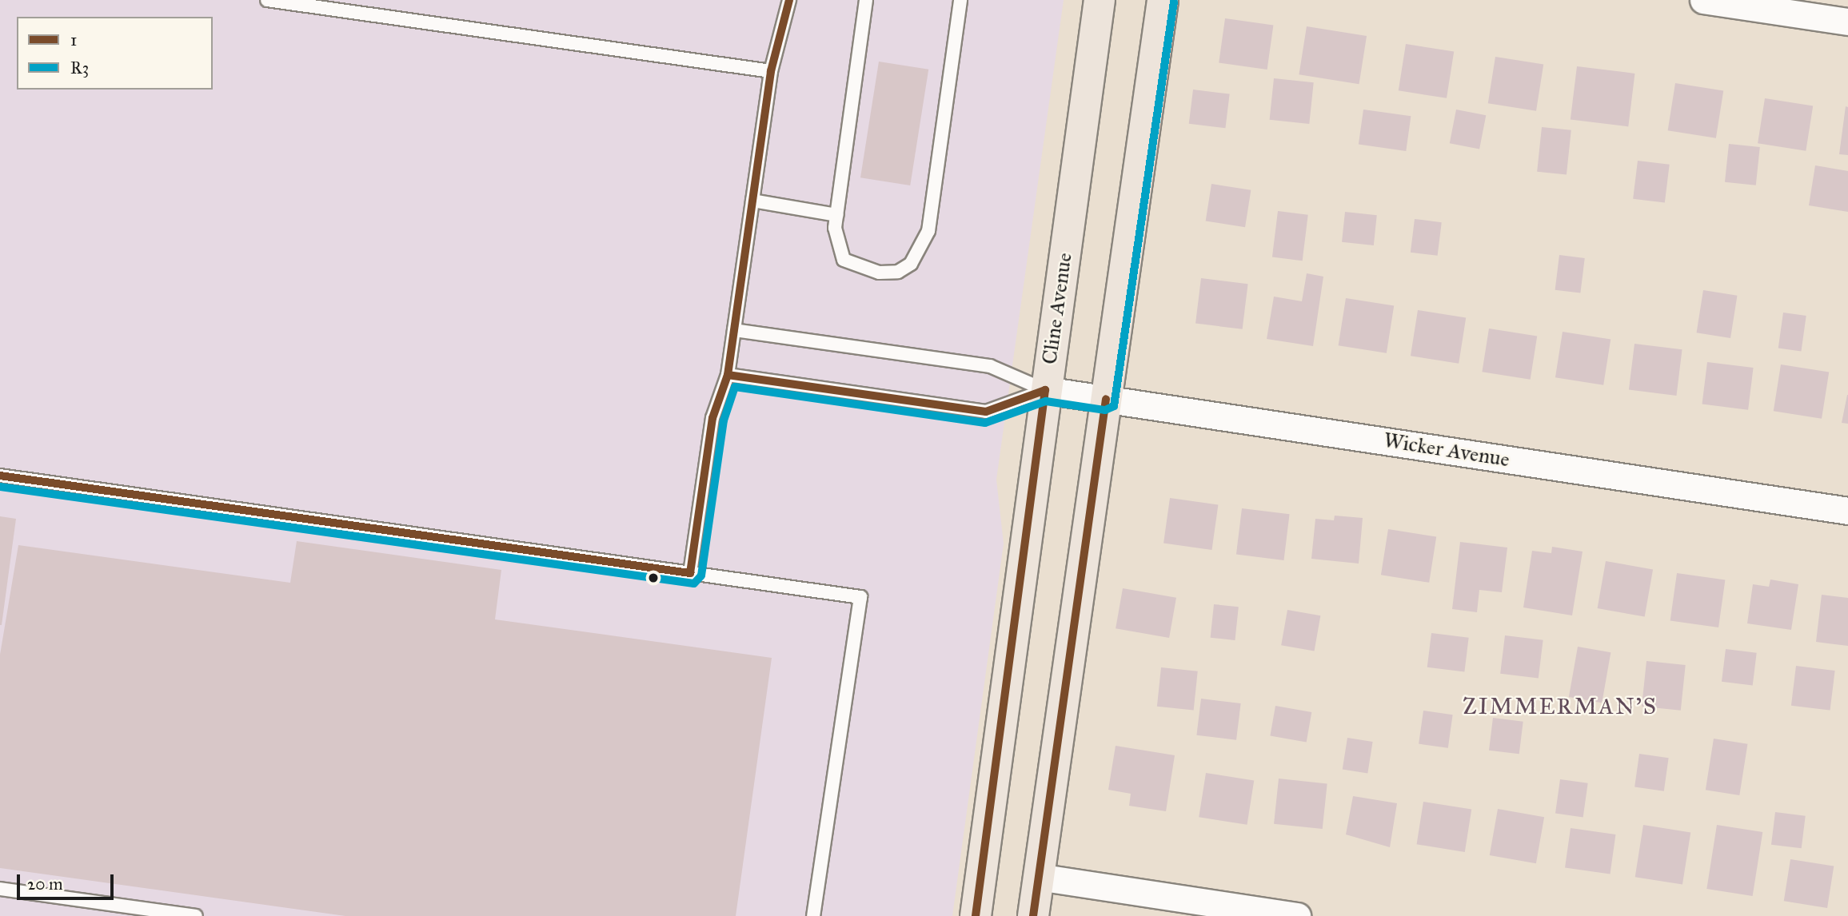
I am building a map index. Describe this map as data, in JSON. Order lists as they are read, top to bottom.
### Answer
{
  "streets": {
    "main road": ["Cline Avenue"],
    "street": ["Wicker Avenue"]
  },
  "crossings": [
    ["Cline Avenue", "Wicker Avenue"]
  ],
  "districts": ["ZIMMERMAN'S"],
  "lines": ["transit line 1", "transit line R3"],
  "legend": ["1", "R3"],
  "scale_bar": "20 m"
}
